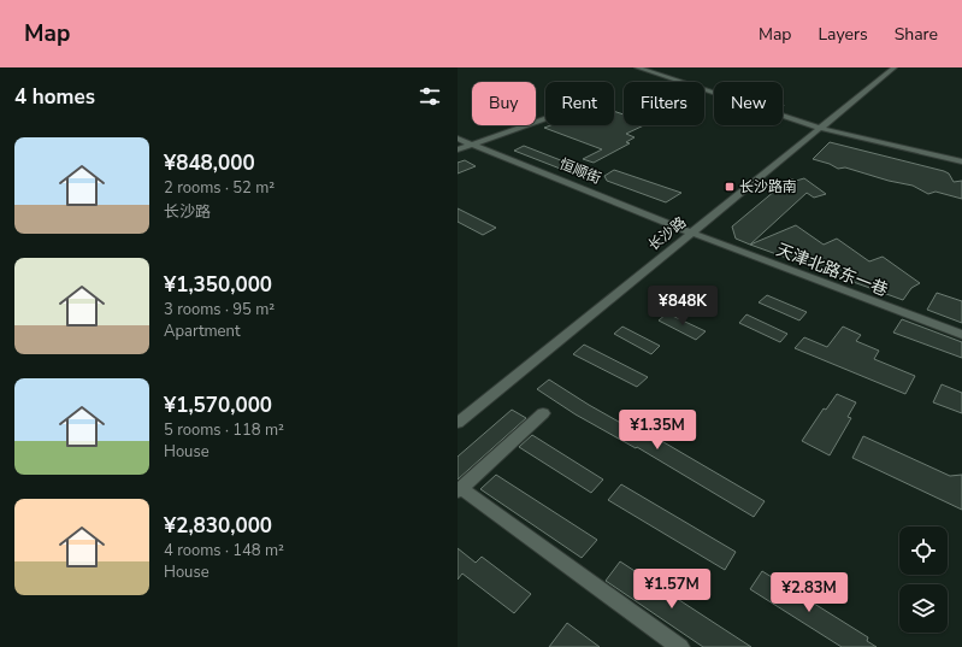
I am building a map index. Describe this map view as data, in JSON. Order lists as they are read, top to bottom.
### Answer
{
  "streets": {
    "street": ["恒顺街", "长沙路", "天津北路东一巷"]
  },
  "crossings": [
    ["恒顺街", "长沙路"],
    ["恒顺街", "天津北路东一巷"],
    ["长沙路", "天津北路东一巷"]
  ],
  "places": {
    "transit": ["长沙路南"]
  },
  "page": {
    "header": "Map",
    "nav": ["Map", "Layers", "Share"],
    "heading": "4 homes",
    "chip": [
      "Buy",
      "Rent",
      "Filters",
      "New"
    ],
    "list": [
      {
        "name": "¥848,000",
        "note": "2 rooms · 52 m² · 长沙路"
      },
      {
        "name": "¥1,350,000",
        "note": "3 rooms · 95 m² · Apartment"
      },
      {
        "name": "¥1,570,000",
        "note": "5 rooms · 118 m² · House"
      },
      {
        "name": "¥2,830,000",
        "note": "4 rooms · 148 m² · House"
      }
    ],
    "price": [
      "¥848K",
      "¥1.35M",
      "¥1.57M",
      "¥2.83M"
    ]
  }
}
